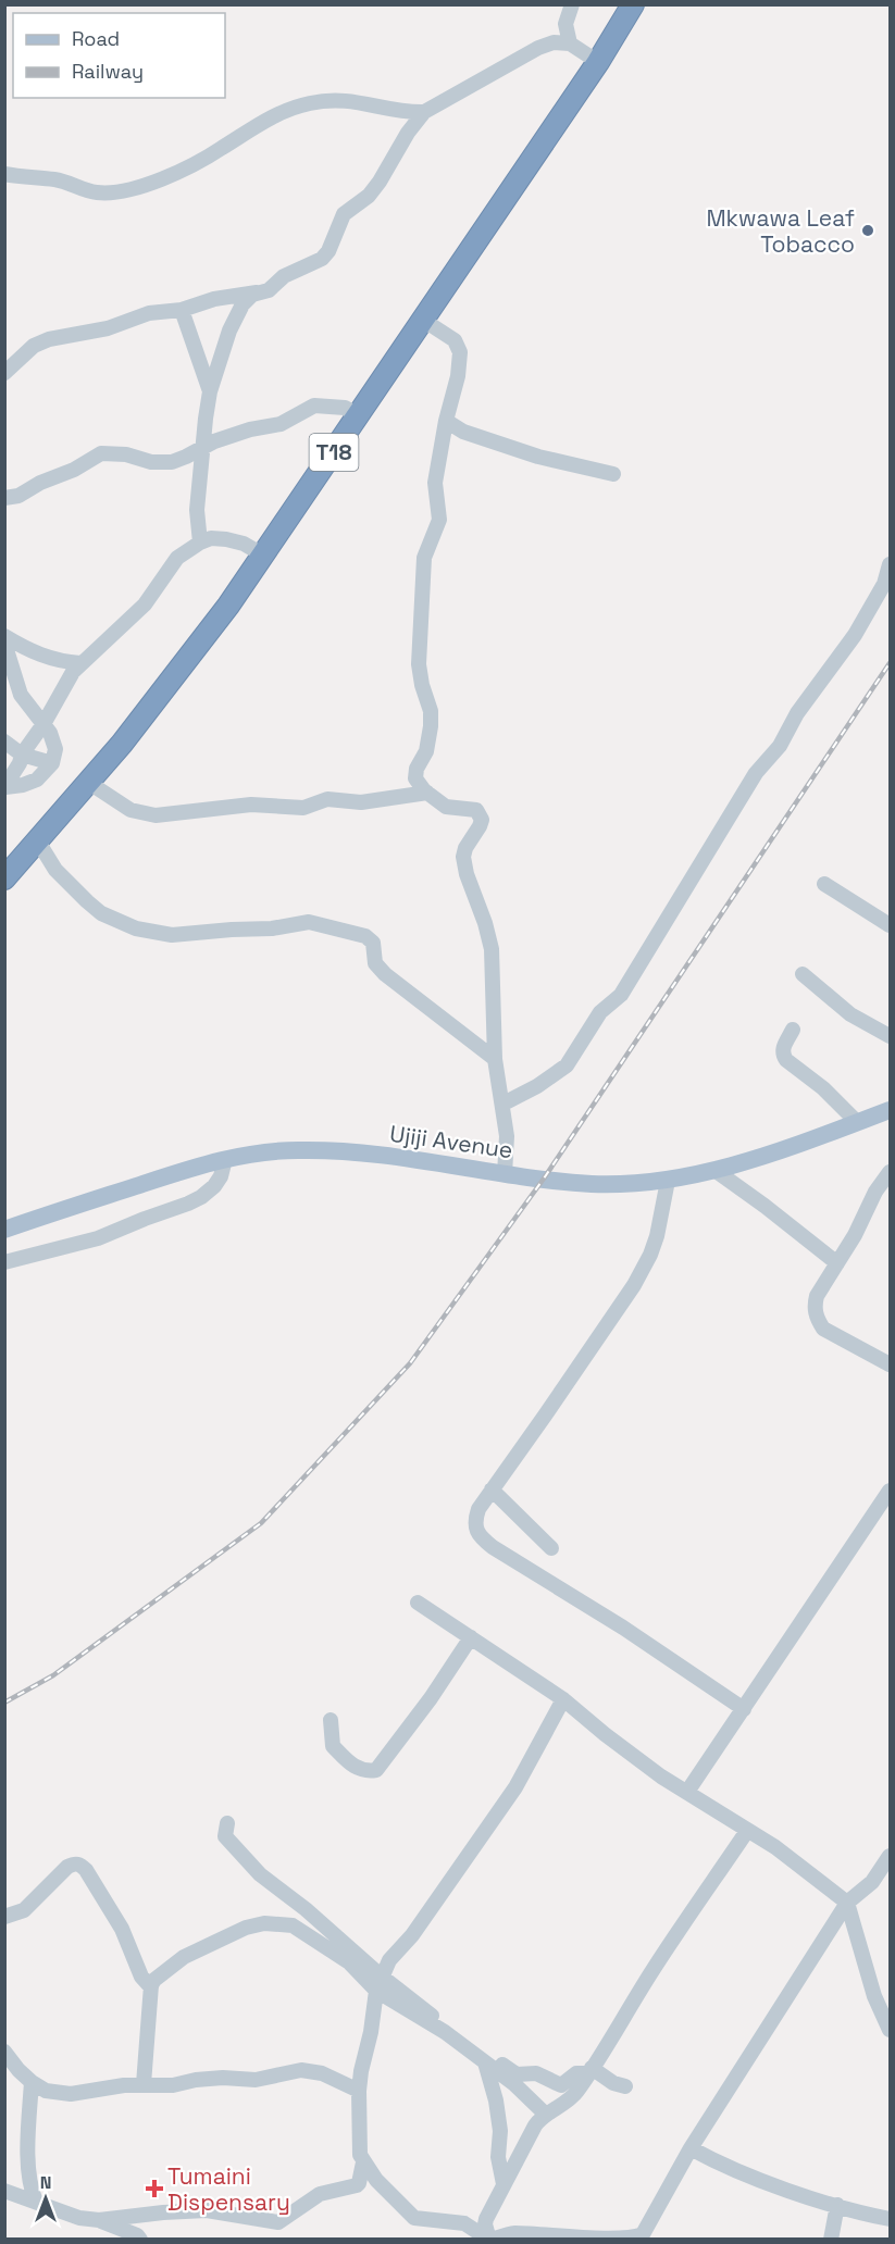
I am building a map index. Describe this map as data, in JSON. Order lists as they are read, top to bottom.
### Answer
{
  "streets": {
    "highway": ["T18"],
    "main road": ["Ujiji Avenue"]
  },
  "places": {
    "other": ["Mkwawa Leaf Tobacco"],
    "health": ["Tumaini Dispensary"]
  },
  "legend": ["Road", "Railway"],
  "north": "top"
}
